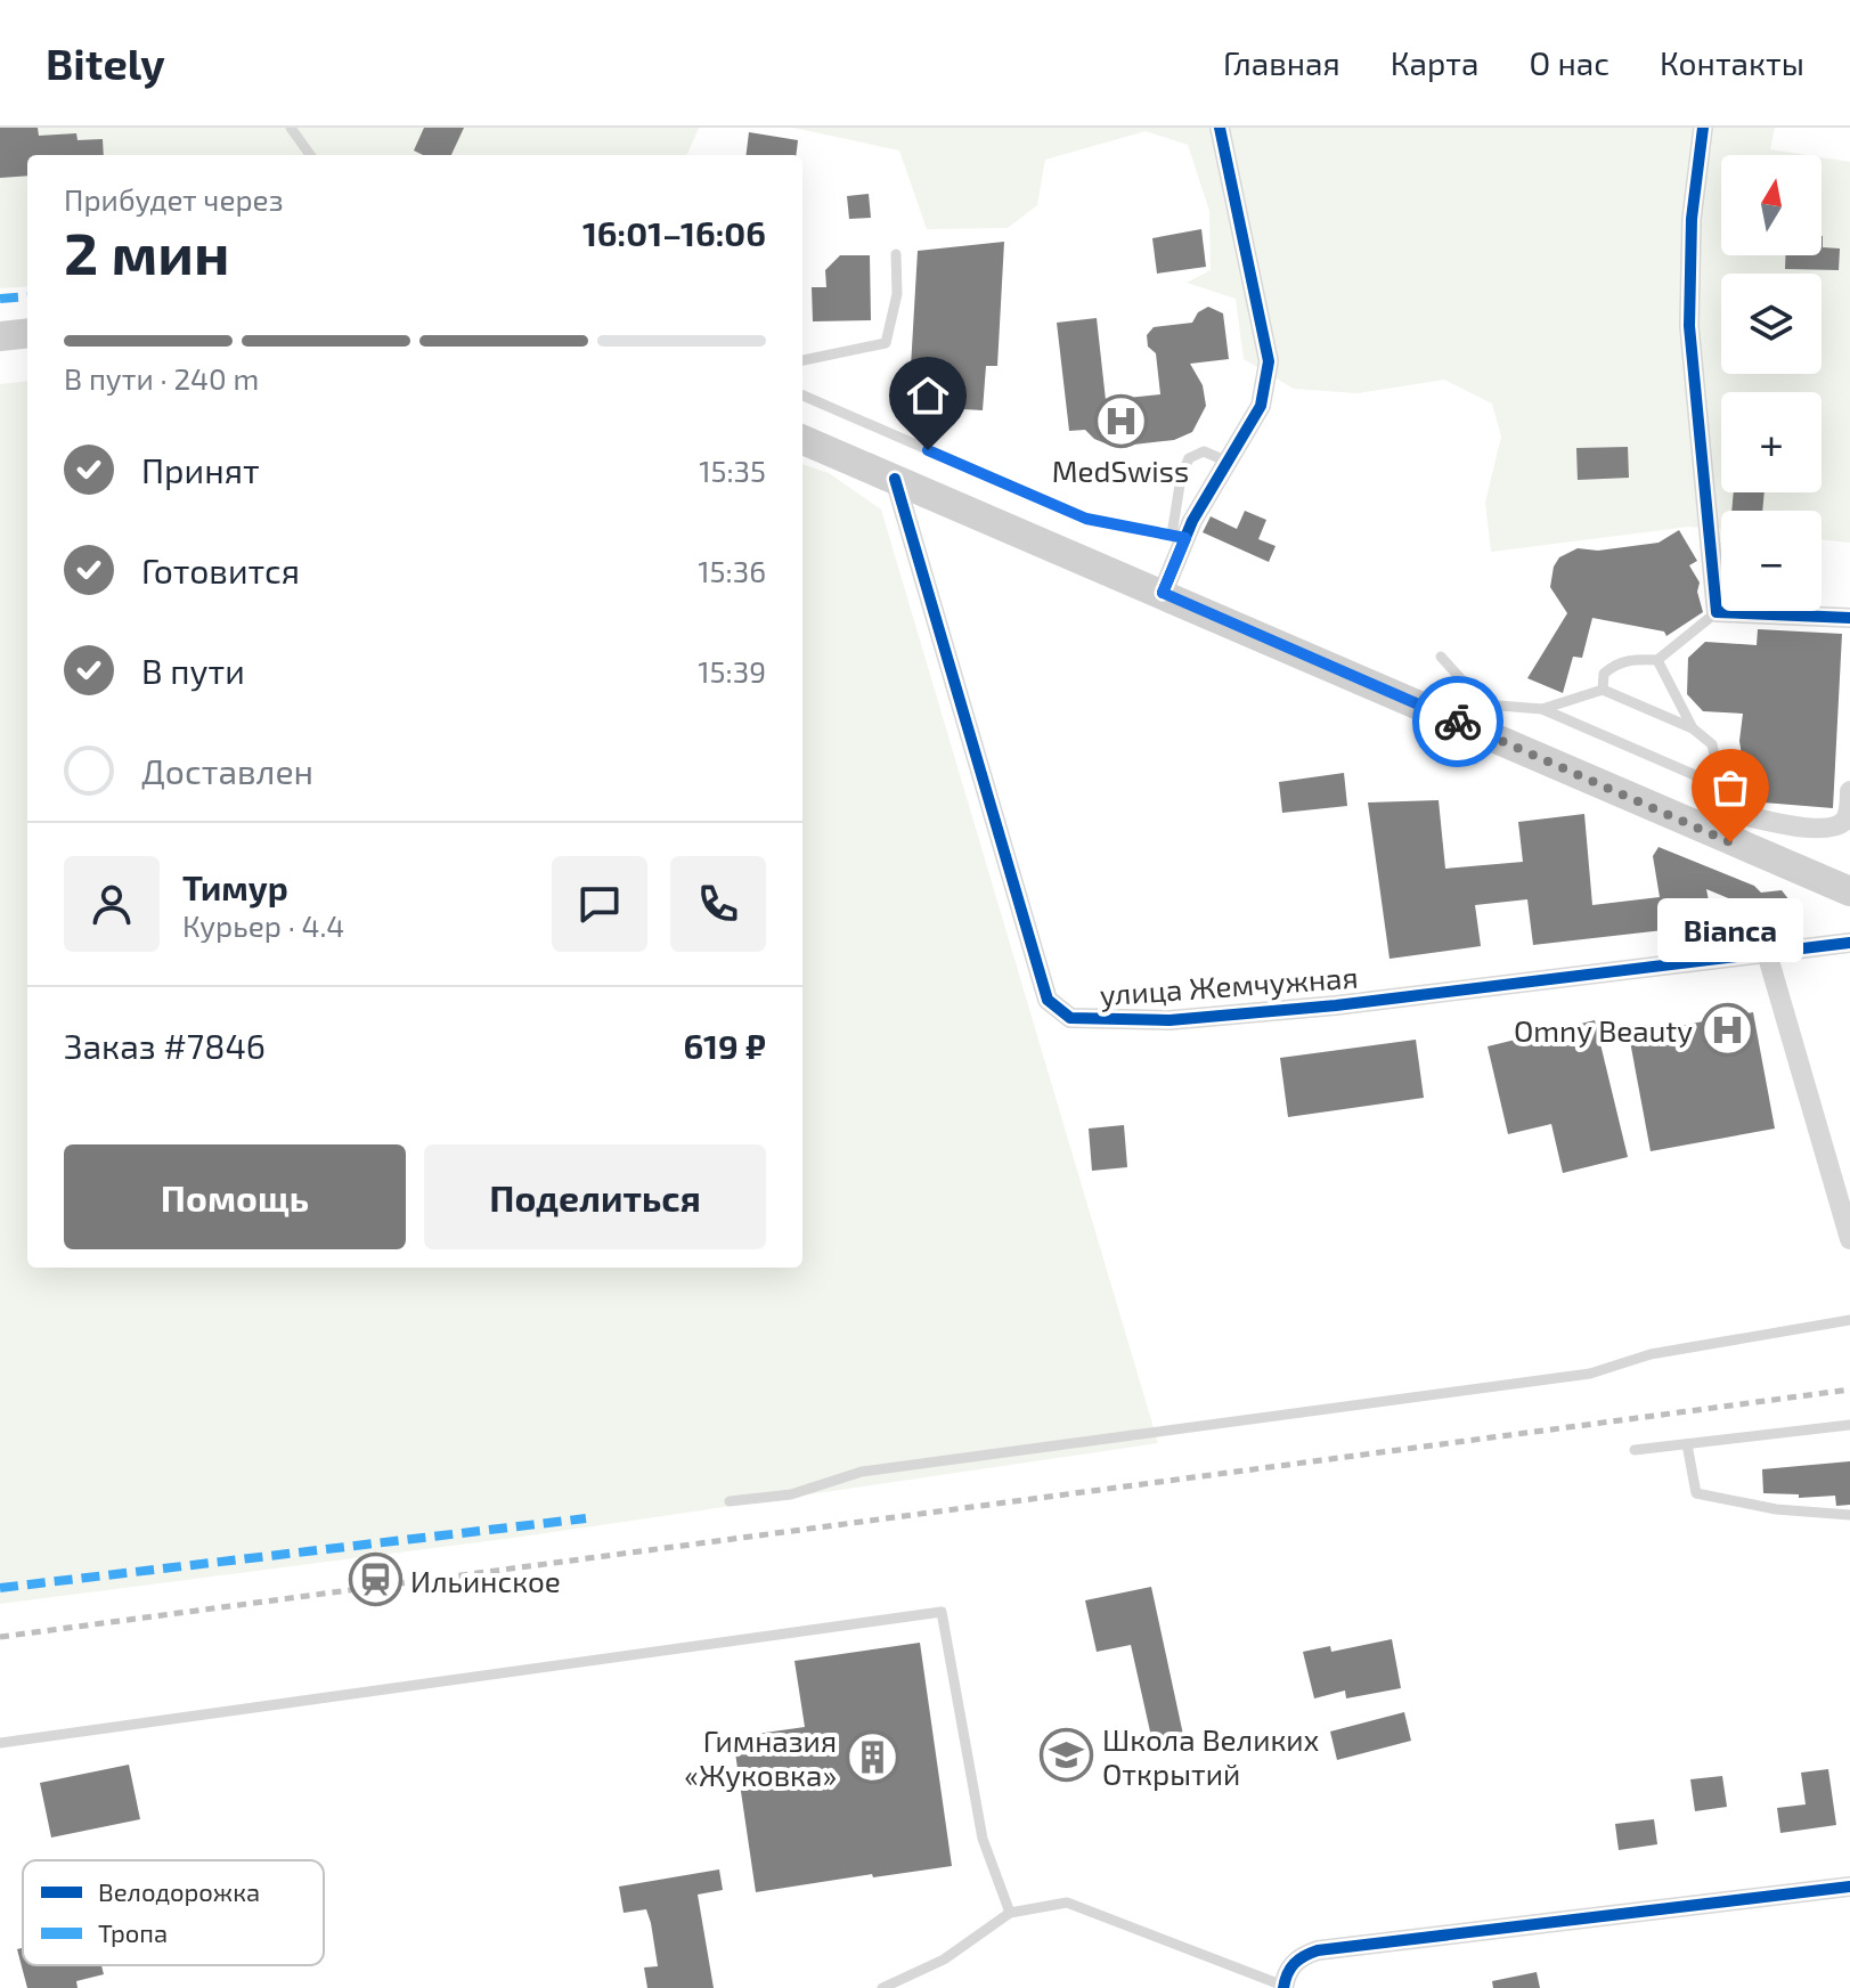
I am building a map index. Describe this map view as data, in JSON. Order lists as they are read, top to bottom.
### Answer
{
  "streets": {
    "street": ["улица Жемчужная"]
  },
  "places": {
    "hospital": ["MedSwiss", "Omny Beauty"],
    "other": ["Bianca"],
    "station": ["Ильинское"],
    "school or university": ["Школа Великих Открытий"],
    "building": ["Гимназия «Жуковка»"]
  },
  "legend": ["Велодорожка", "Тропа"],
  "north": "top",
  "page": {
    "header": "Bitely",
    "nav": [
      "Главная",
      "Карта",
      "О нас",
      "Контакты"
    ],
    "map_buttons": ["+", "−"],
    "heading": ["2 мин", "Прибудет через", "16:01–16:06"],
    "panel": [
      "Тимур",
      "Курьер · 4.4",
      "Заказ #7846",
      "619 ₽"
    ],
    "bar": "В пути · 240 m",
    "list": [
      ["Принят", "15:35"],
      ["Готовится", "15:36"],
      ["В пути", "15:39"],
      "Доставлен"
    ],
    "bubble": "Bianca",
    "buttons": ["Помощь", "Поделиться"]
  }
}
